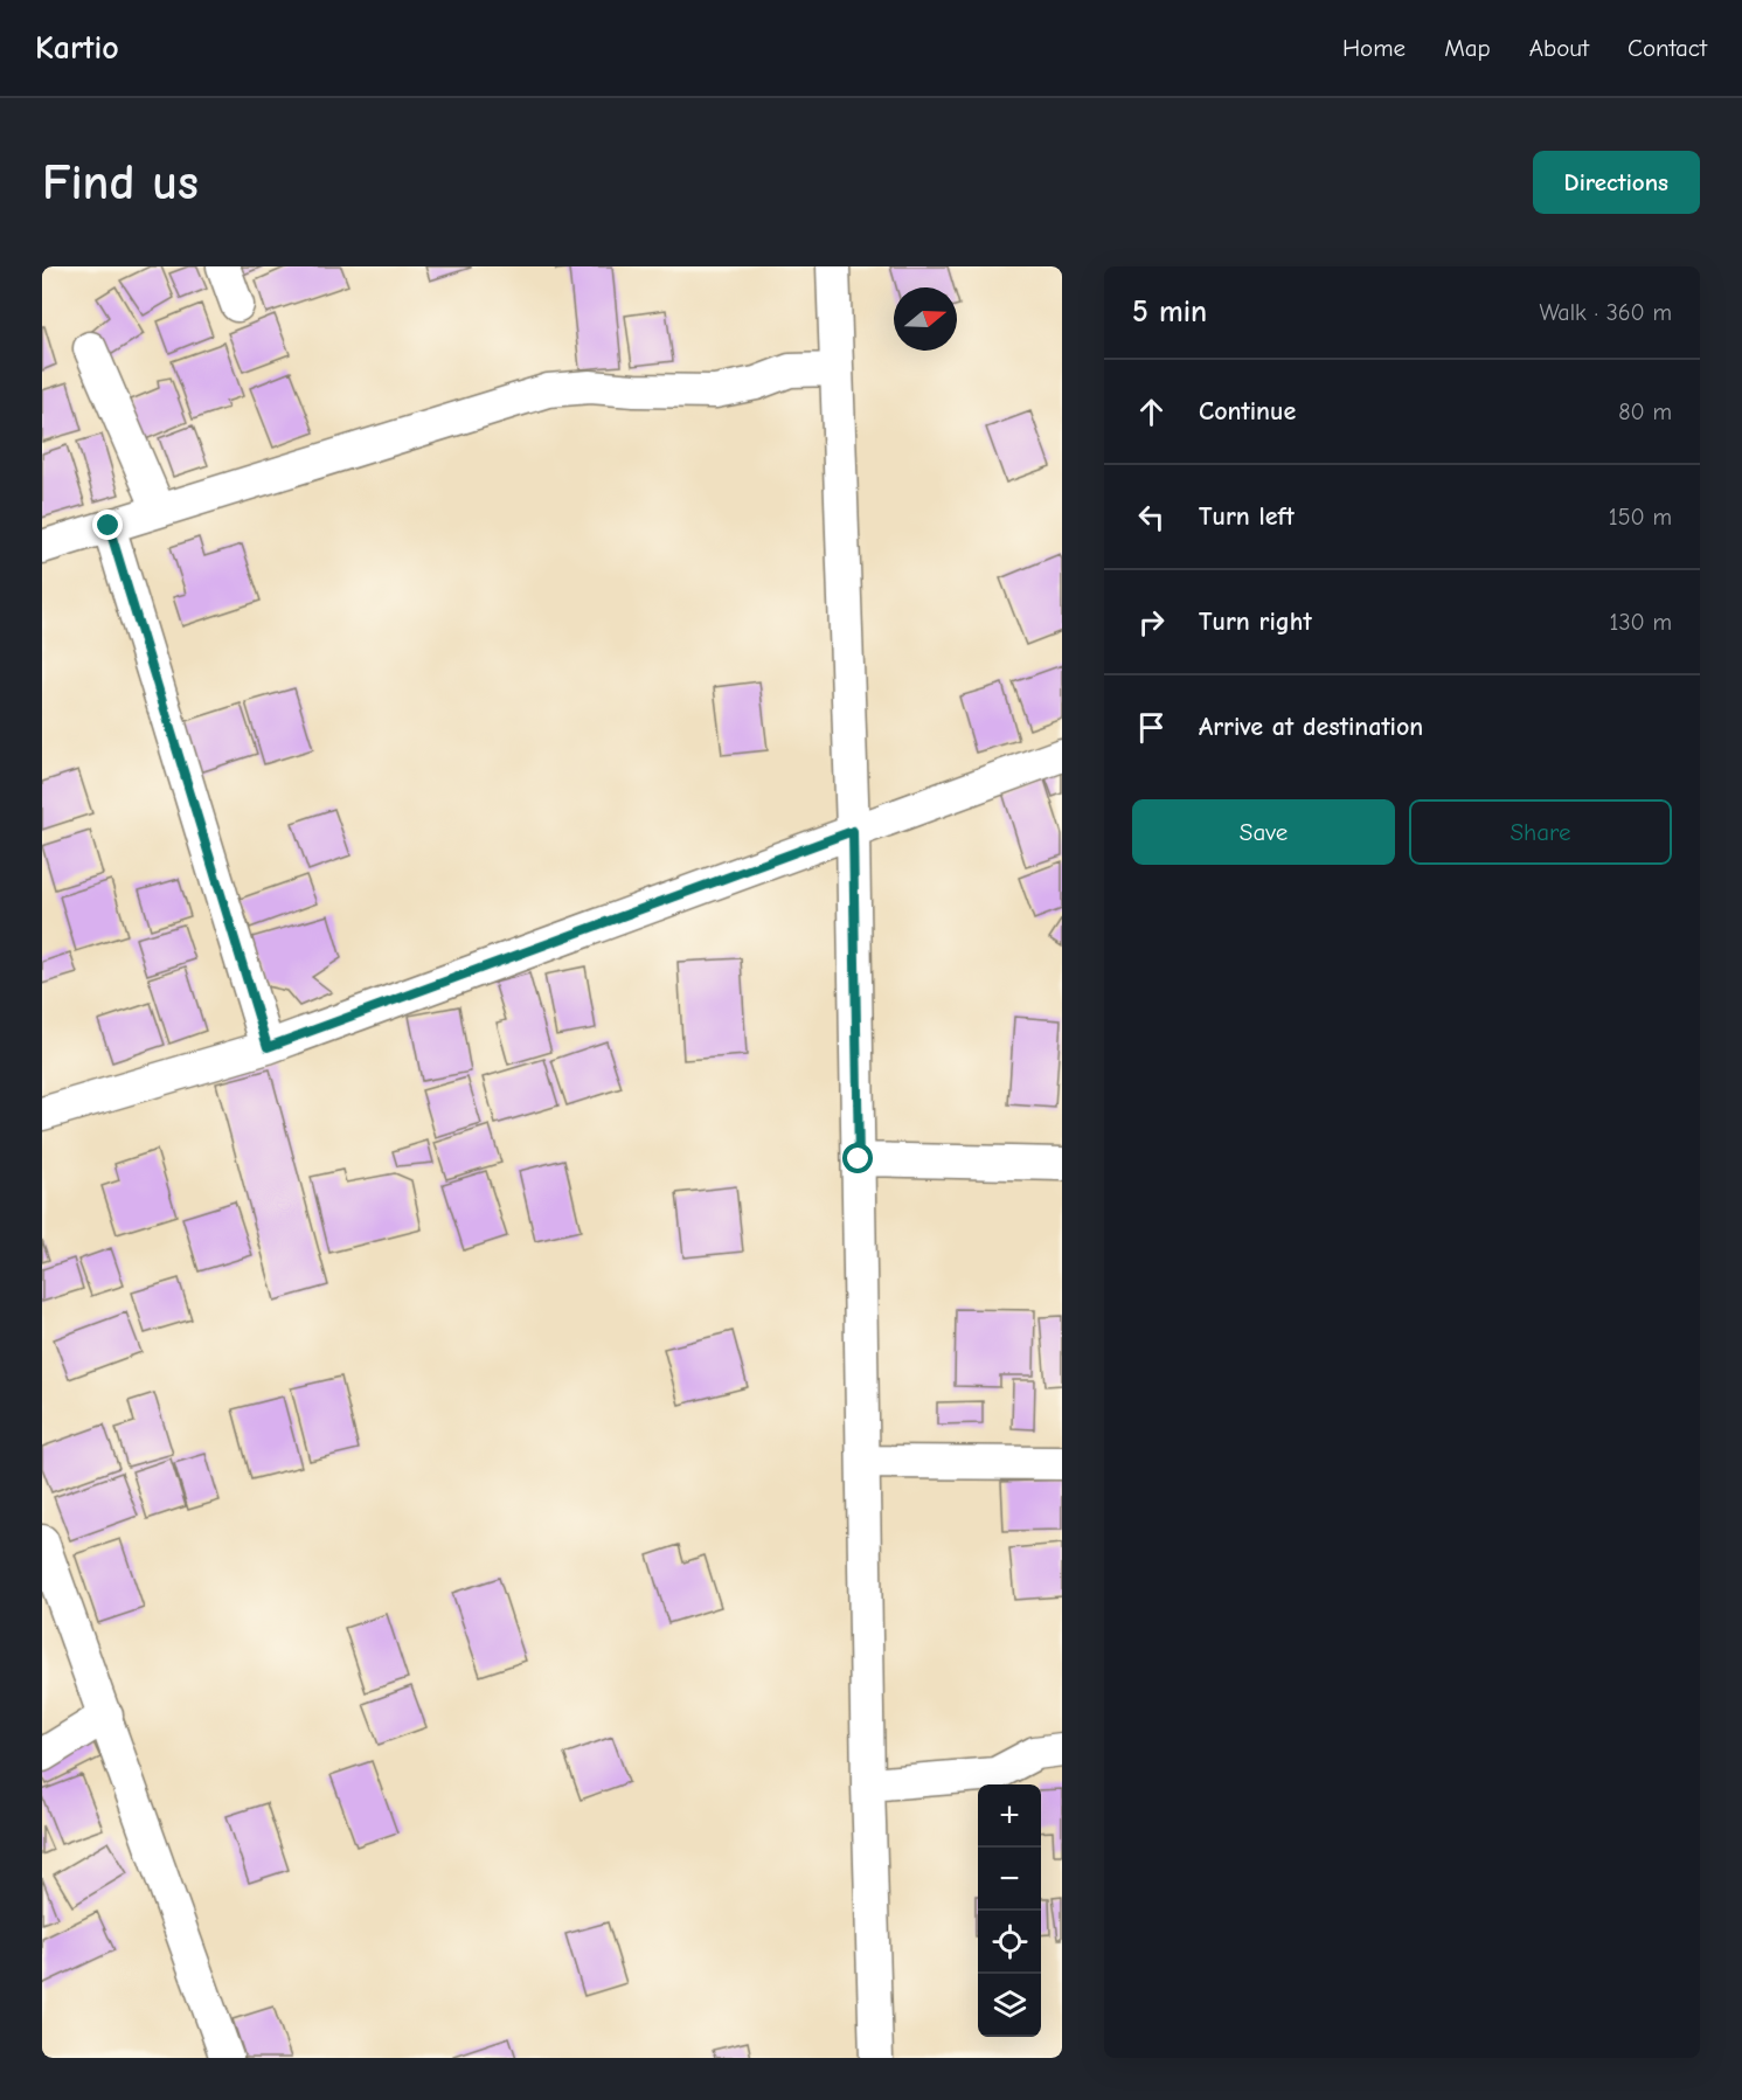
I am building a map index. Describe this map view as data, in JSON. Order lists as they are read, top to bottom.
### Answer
{
  "north": "right",
  "page": {
    "header": "Kartio",
    "nav": [
      "Home",
      "Map",
      "About",
      "Contact"
    ],
    "buttons": [
      "Directions",
      ["Save", "Share"]
    ],
    "title": "Find us",
    "heading": ["5 min", "Walk · 360 m"],
    "list": [
      ["Continue", "80 m"],
      ["Turn left", "150 m"],
      ["Turn right", "130 m"],
      "Arrive at destination"
    ],
    "map_buttons": ["+", "−"]
  }
}
